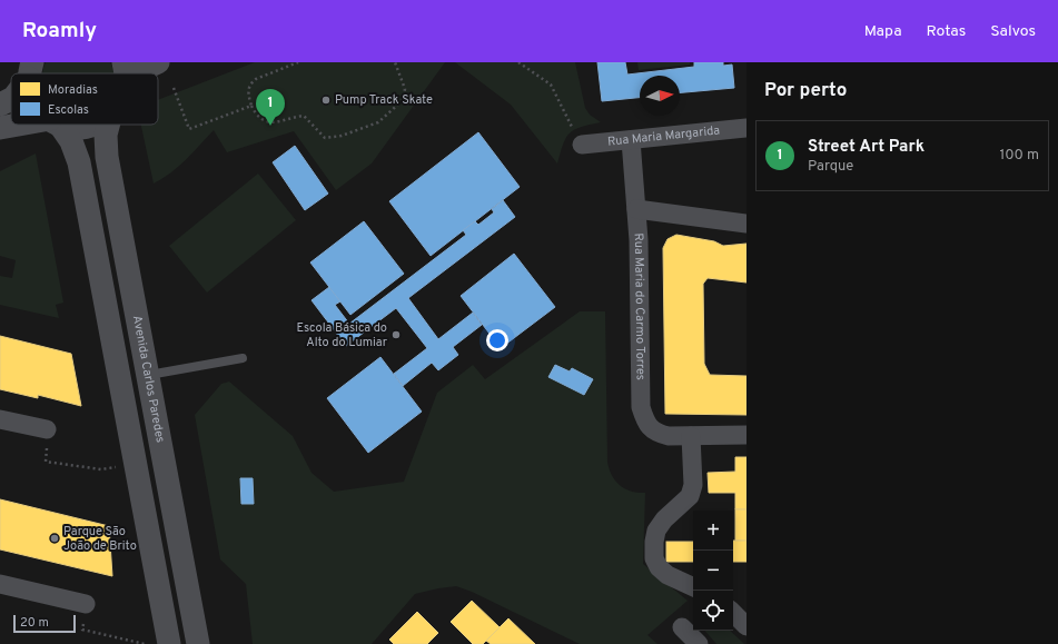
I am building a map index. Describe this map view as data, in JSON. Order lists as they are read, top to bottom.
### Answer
{
  "streets": {
    "street": ["Rua Maria Margarida", "Rua Maria do Carmo Torres", "Avenida Carlos Paredes"]
  },
  "crossings": [
    ["Rua Maria Margarida", "Rua Maria do Carmo Torres"]
  ],
  "places": ["Pump Track Skate", "Escola Básica do Alto do Lumiar", "Parque São João de Brito"],
  "legend": ["Moradias", "Escolas"],
  "scale_bar": "20 m",
  "north": "right",
  "page": {
    "header": "Roamly",
    "nav": ["Mapa", "Rotas", "Salvos"],
    "heading": "Por perto",
    "pins": "1",
    "list": [
      {
        "mark": "1",
        "name": "Street Art Park",
        "note": "Parque",
        "value": "100 m"
      }
    ],
    "map_buttons": ["+", "−"],
    "scale": "20 m"
  }
}
